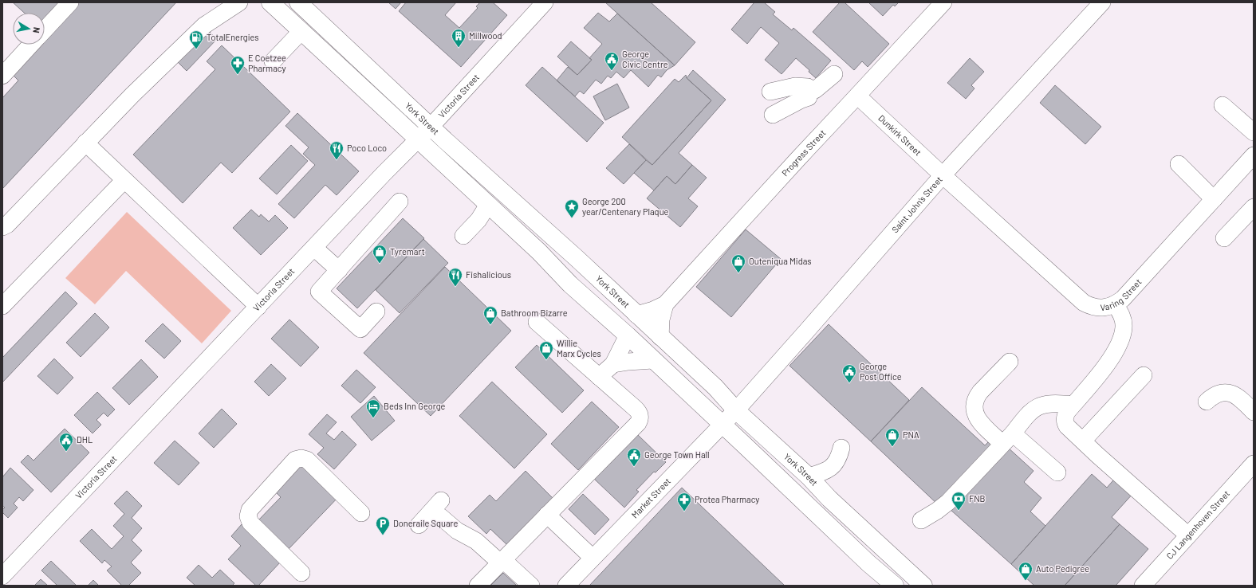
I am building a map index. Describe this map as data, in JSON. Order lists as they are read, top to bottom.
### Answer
{
  "streets": {
    "main road": ["York Street"],
    "street": [
      "Victoria Street",
      "Dunkirk Street",
      "Progress Street",
      "Saint John's Street",
      "Varing Street",
      "Market Street",
      "CJ Langenhoven Street"
    ]
  },
  "crossings": [
    ["Victoria Street", "York Street"],
    ["York Street", "Progress Street"],
    ["York Street", "Saint John's Street"],
    ["York Street", "Market Street"],
    ["Dunkirk Street", "Progress Street"],
    ["Dunkirk Street", "Saint John's Street"],
    ["Dunkirk Street", "Varing Street"],
    ["Saint John's Street", "Varing Street"],
    ["Saint John's Street", "Market Street"]
  ],
  "places": {
    "building": ["Millwood"],
    "fuel station": ["TotalEnergies"],
    "public building": [
      "George Civic Centre",
      "George Post Office",
      "DHL",
      "George Town Hall"
    ],
    "pharmacy": ["E Coetzee Pharmacy", "Protea Pharmacy"],
    "restaurant": ["Poco Loco", "Fishalicious"],
    "place": ["George 200 year/Centenary Plaque"],
    "shop": [
      "Tyremart",
      "Outeniqua Midas",
      "Bathroom Bizarre",
      "Willie Marx Cycles",
      "PNA",
      "Auto Pedigree"
    ],
    "hotel": ["Beds Inn George"],
    "bank": ["FNB"],
    "parking": ["Doneraile Square"]
  },
  "north": "right"
}
